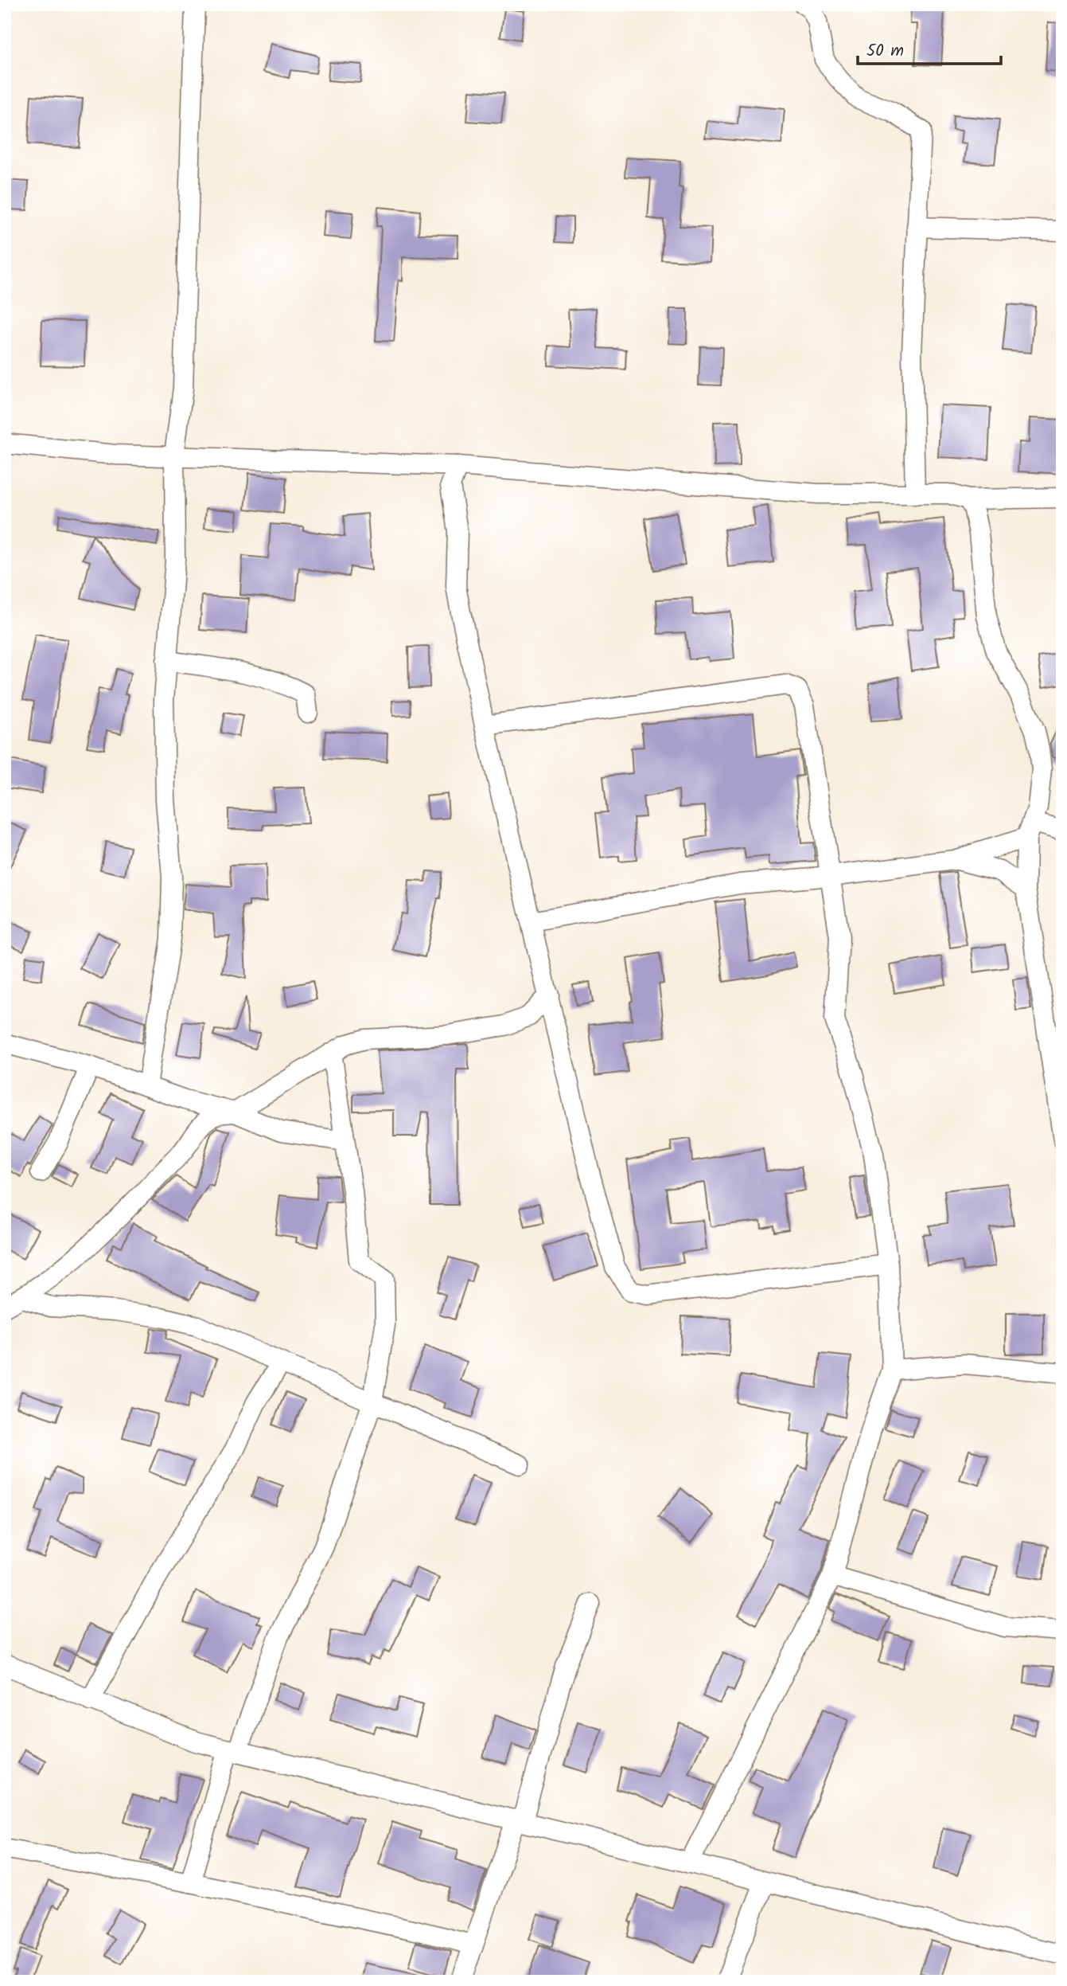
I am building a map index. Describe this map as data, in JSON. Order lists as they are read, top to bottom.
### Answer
{
  "scale_bar": "50 m"
}
